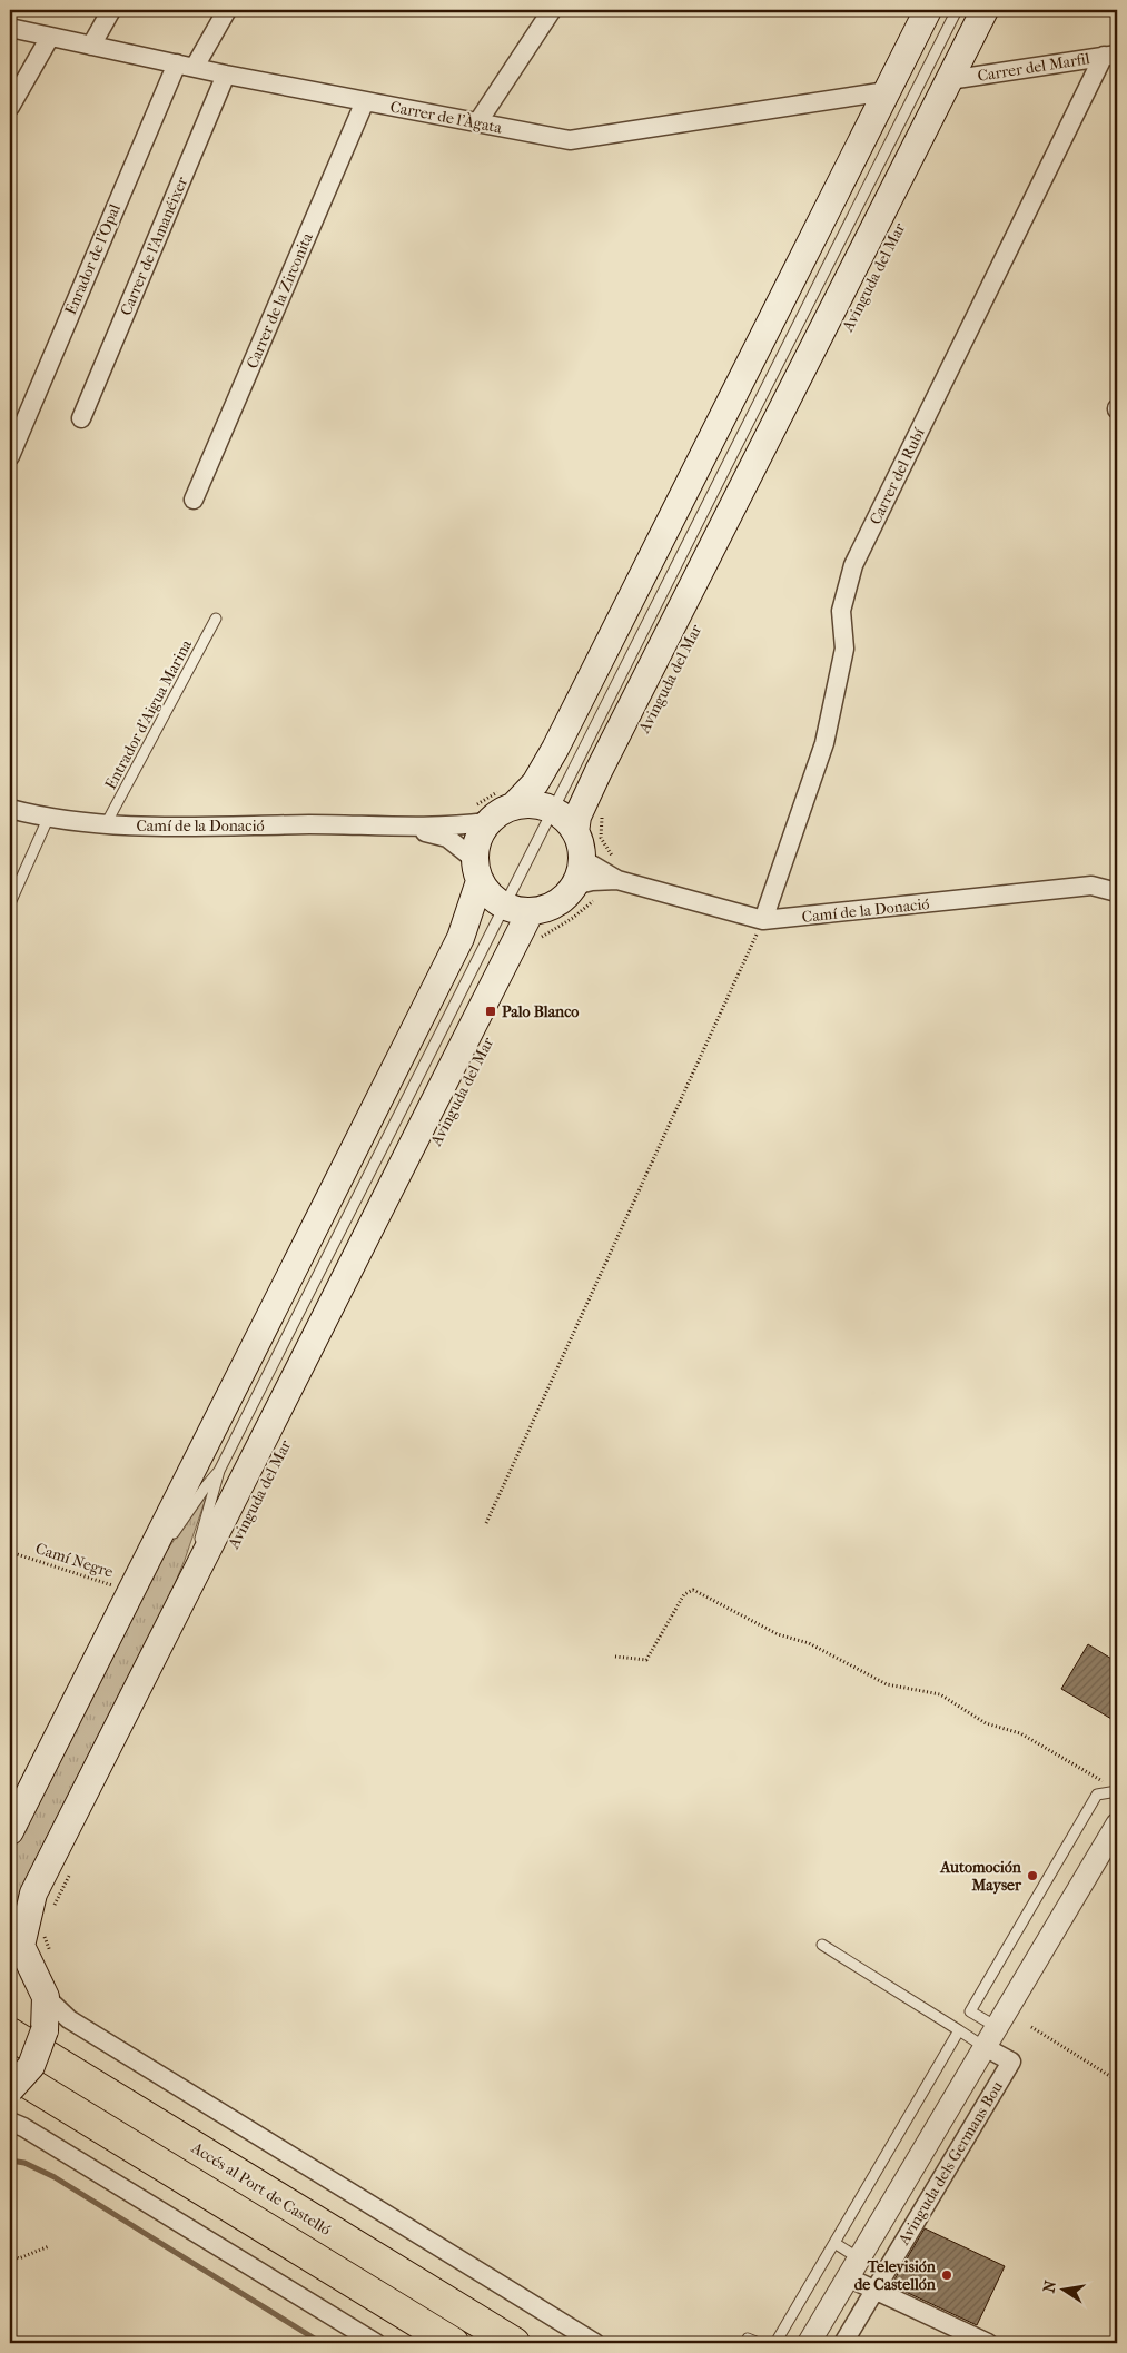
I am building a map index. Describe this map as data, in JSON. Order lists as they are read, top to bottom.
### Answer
{
  "streets": {
    "highway": ["Accés al Port de Castelló"],
    "main road": ["Avinguda del Mar"],
    "street": [
      "Carrer del Marfil",
      "Carrer de l'Àgata",
      "Carrer de l'Amanéixer",
      "Enrador de l'Opal",
      "Carrer de la Zirconita",
      "Carrer del Rubí",
      "Camí de la Donació",
      "Avinguda dels Germans Bou"
    ],
    "lane": ["Entrador d'Aigua Marina"],
    "path": ["Camí Negre"]
  },
  "crossings": [
    ["Carrer del Marfil", "Avinguda del Mar"],
    ["Carrer del Marfil", "Carrer del Rubí"],
    ["Carrer de l'Àgata", "Carrer de l'Amanéixer"],
    ["Carrer de l'Àgata", "Enrador de l'Opal"],
    ["Carrer de l'Àgata", "Carrer de la Zirconita"],
    ["Avinguda del Mar", "Camí de la Donació"],
    ["Avinguda del Mar", "Camí Negre"],
    ["Carrer del Rubí", "Camí de la Donació"],
    ["Entrador d'Aigua Marina", "Camí de la Donació"]
  ],
  "places": {
    "transit": ["Palo Blanco"],
    "other": ["Automoción Mayser", "Televisión de Castellón"]
  },
  "north": "left"
}
